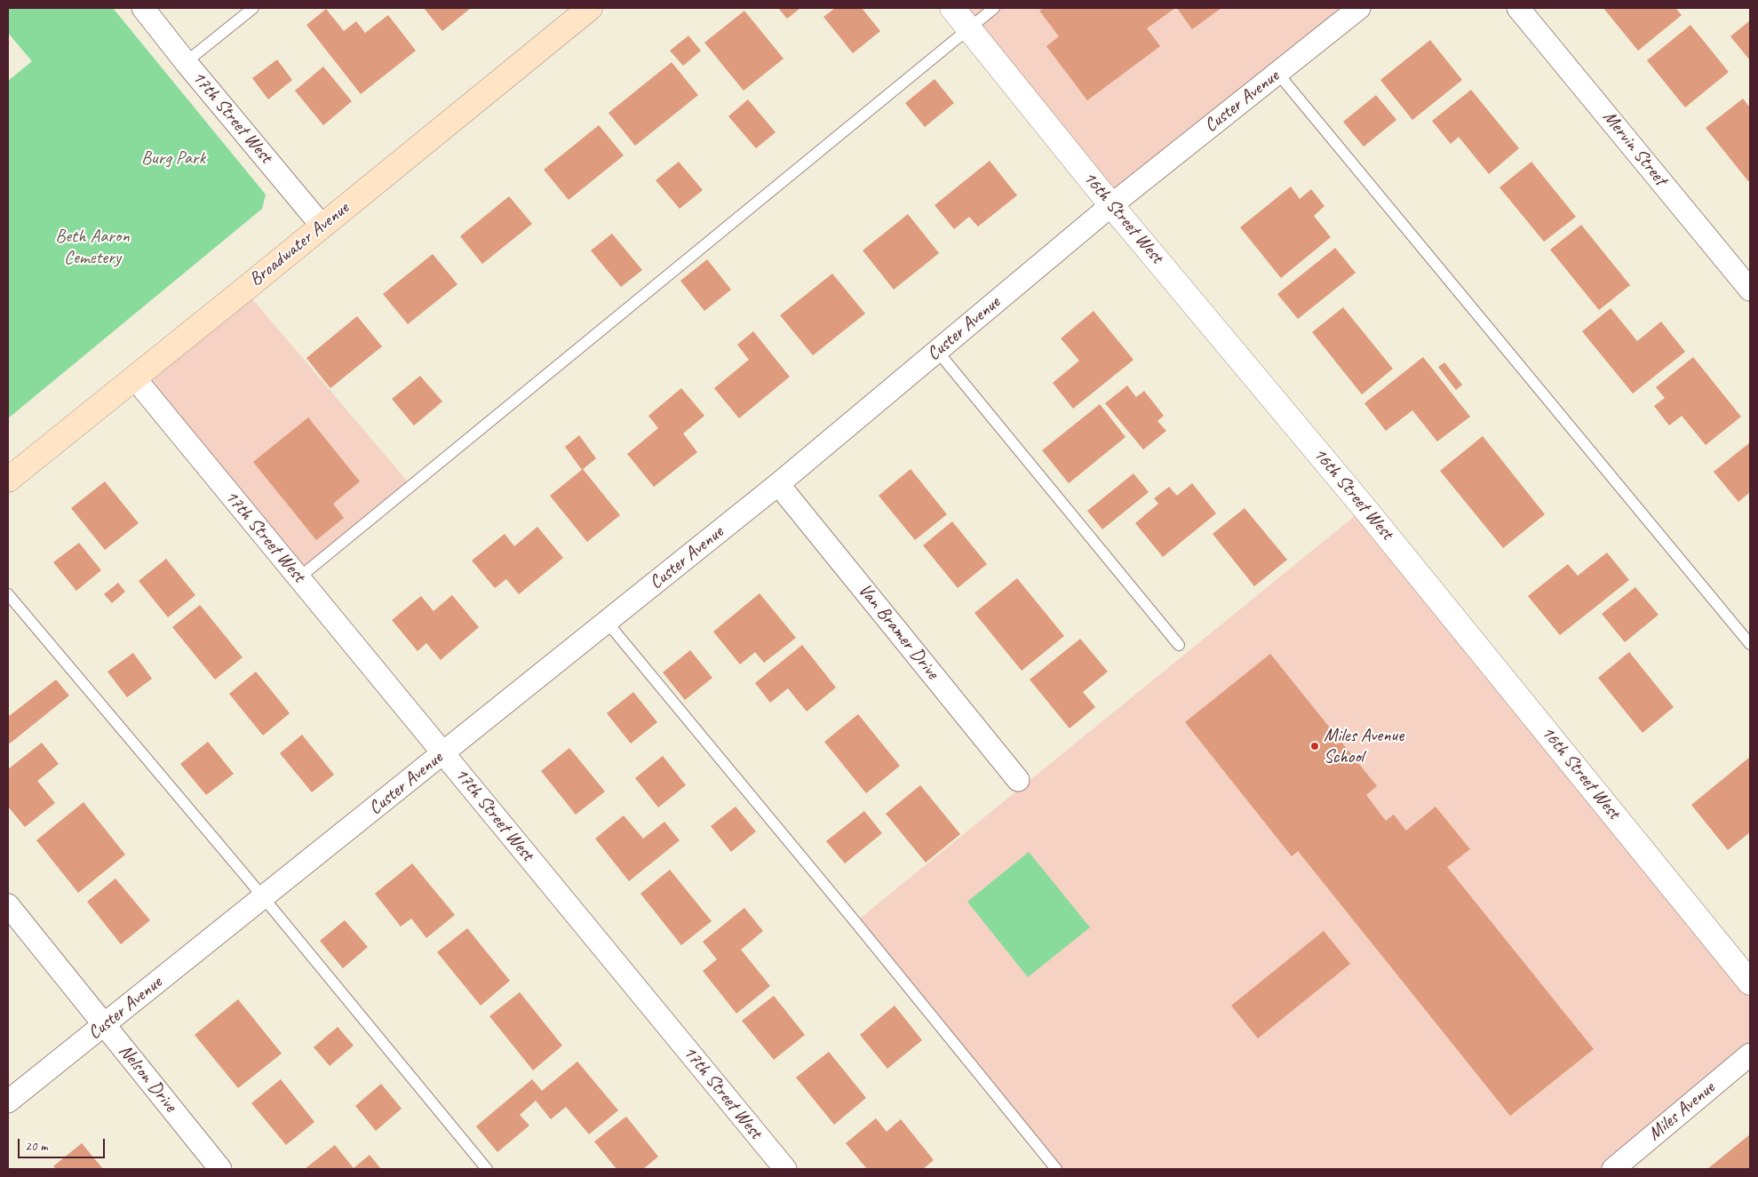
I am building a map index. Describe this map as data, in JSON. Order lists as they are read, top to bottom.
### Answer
{
  "streets": {
    "main road": ["Broadwater Avenue"],
    "street": [
      "Custer Avenue",
      "17th Street West",
      "Mervin Street",
      "16th Street West",
      "Van Bramer Drive",
      "Nelson Drive",
      "Miles Avenue"
    ]
  },
  "crossings": [
    ["Custer Avenue", "17th Street West"],
    ["Custer Avenue", "16th Street West"],
    ["Custer Avenue", "Van Bramer Drive"],
    ["Custer Avenue", "Nelson Drive"],
    ["17th Street West", "Broadwater Avenue"]
  ],
  "parks": ["Burg Park", "Beth Aaron Cemetery"],
  "places": ["Miles Avenue School"],
  "scale_bar": "20 m"
}
